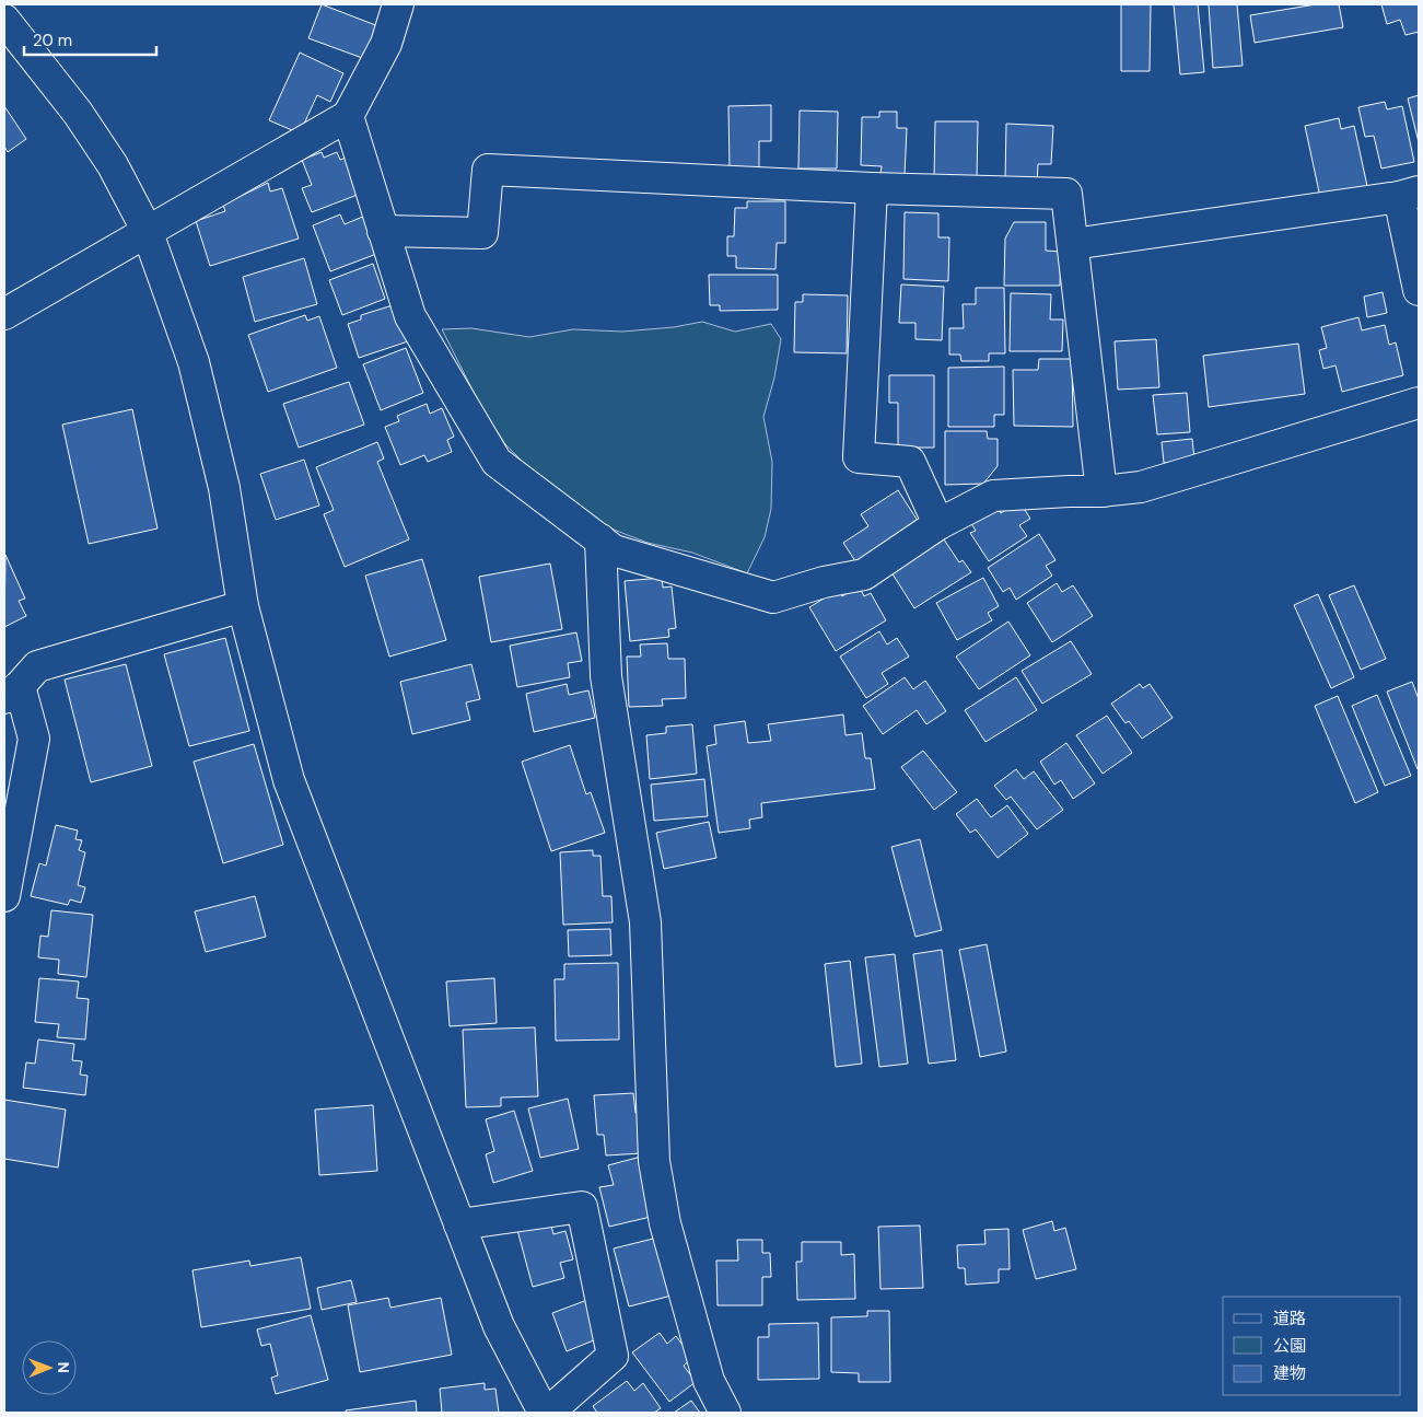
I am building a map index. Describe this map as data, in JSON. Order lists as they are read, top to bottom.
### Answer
{
  "legend": ["道路", "公園", "建物"],
  "scale_bar": "20 m",
  "north": "right"
}
